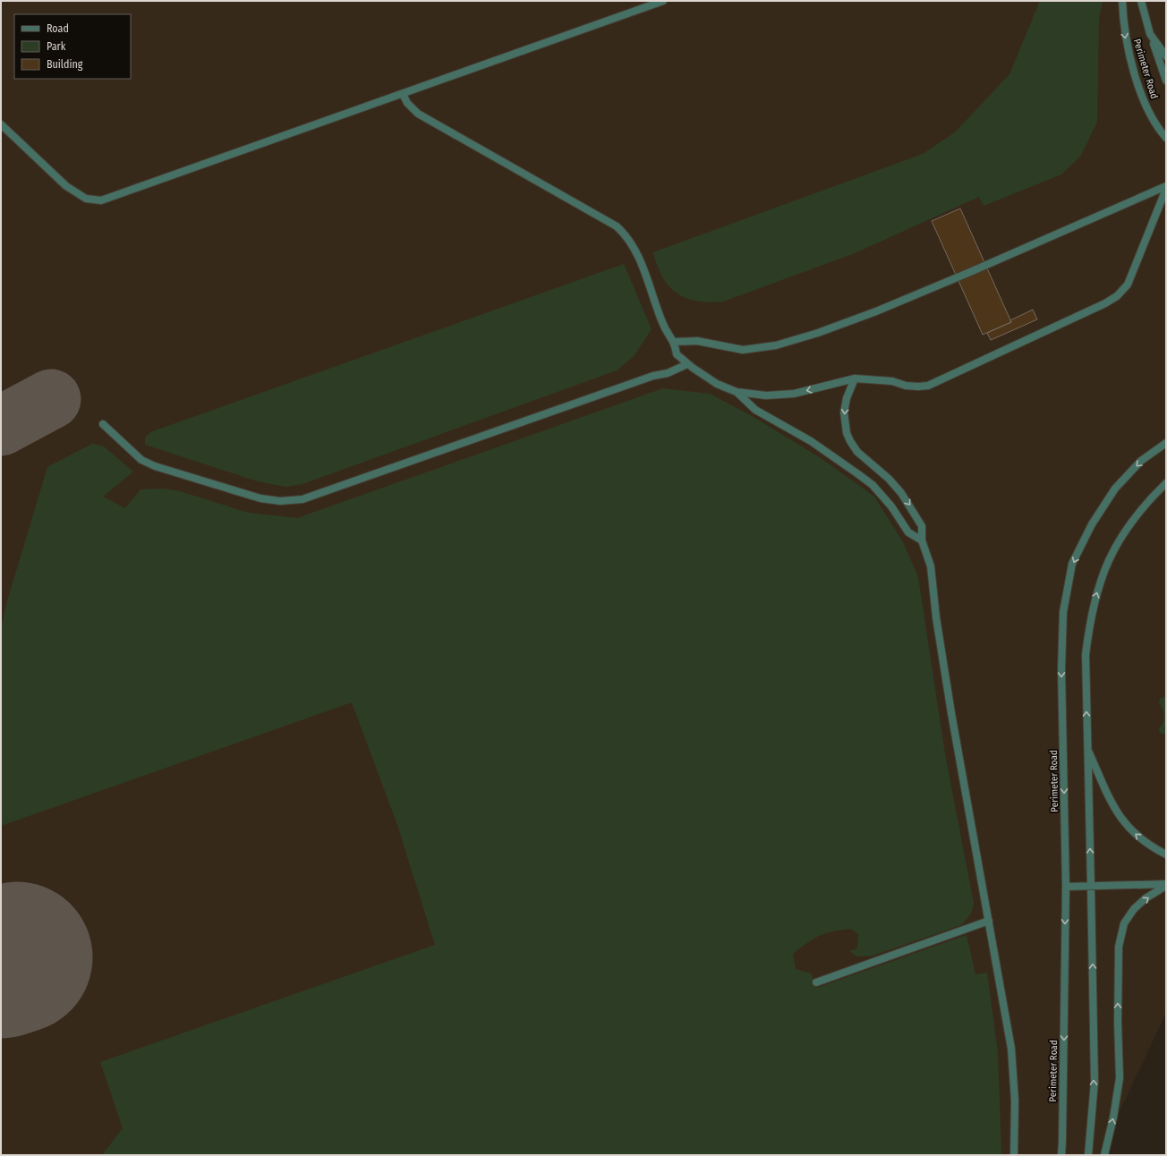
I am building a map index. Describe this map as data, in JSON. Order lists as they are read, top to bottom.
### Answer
{
  "streets": {
    "street": ["Perimeter Road"]
  },
  "legend": ["Road", "Park", "Building"]
}
